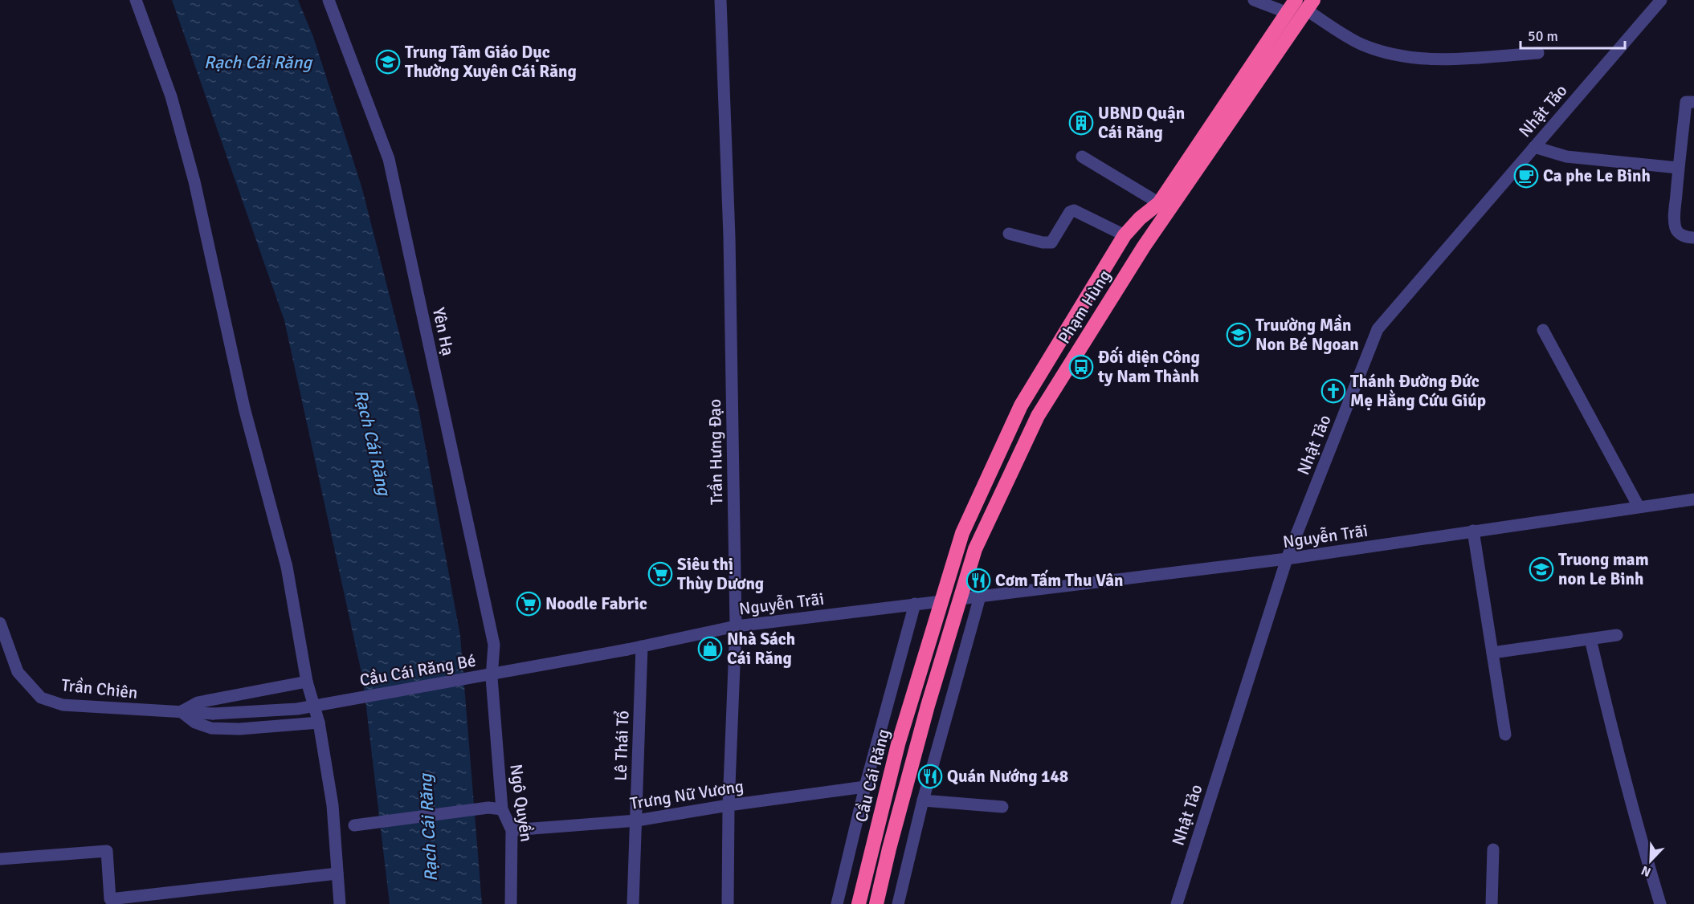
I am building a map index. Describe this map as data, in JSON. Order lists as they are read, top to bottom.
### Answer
{
  "streets": {
    "highway": ["Phạm Hùng", "Cầu Cái Răng"],
    "street": [
      "Nhật Tảo",
      "Yên Hạ",
      "Trần Hưng Đạo",
      "Nguyễn Trãi",
      "Cầu Cái Răng Bé",
      "Trần Chiên",
      "Lê Thái Tổ",
      "Trưng Nữ Vương",
      "Ngô Quyền"
    ]
  },
  "crossings": [
    ["Nhật Tảo", "Nguyễn Trãi"],
    ["Phạm Hùng", "Nguyễn Trãi"],
    ["Phạm Hùng", "Cầu Cái Răng"],
    ["Yên Hạ", "Ngô Quyền"],
    ["Trần Hưng Đạo", "Nguyễn Trãi"],
    ["Trần Hưng Đạo", "Trưng Nữ Vương"],
    ["Nguyễn Trãi", "Cầu Cái Răng Bé"],
    ["Nguyễn Trãi", "Lê Thái Tổ"],
    ["Cầu Cái Răng Bé", "Trần Chiên"],
    ["Lê Thái Tổ", "Trưng Nữ Vương"],
    ["Trưng Nữ Vương", "Ngô Quyền"]
  ],
  "water": ["Rạch Cái Răng"],
  "places": {
    "school or university": ["Trung Tâm Giáo Dục Thường Xuyên Cái Răng", "Truường Mần Non Bé Ngoan", "Truong mam non Le Binh"],
    "building": ["UBND Quận Cái Răng"],
    "cafe": ["Ca phe Le Binh"],
    "bus stop": ["Đối diện Công ty Nam Thành"],
    "church": ["Thánh Đường Đức Mẹ Hằng Cứu Giúp"],
    "supermarket": ["Siêu thị Thùy Dương", "Noodle Fabric"],
    "restaurant": ["Cơm Tấm Thu Vân", "Quán Nướng 148"],
    "shop": ["Nhà Sách Cái Răng"]
  },
  "scale_bar": "50 m",
  "north": "bottom left"
}
